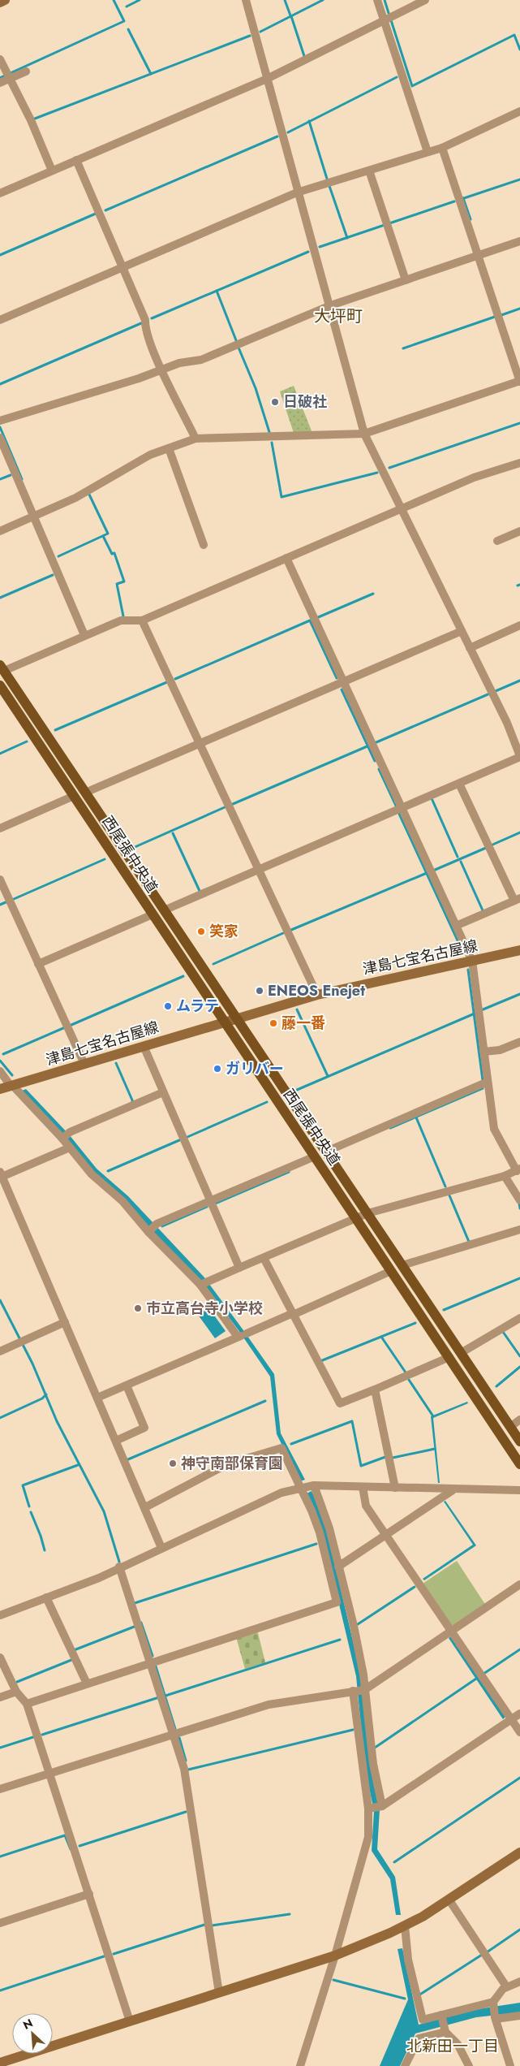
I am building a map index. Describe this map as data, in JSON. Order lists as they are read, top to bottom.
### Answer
{
  "streets": {
    "main road": ["西尾張中央道"],
    "street": ["津島七宝名古屋線"]
  },
  "crossings": [
    ["西尾張中央道", "津島七宝名古屋線"]
  ],
  "districts": ["大坪町", "北新田一丁目"],
  "places": [
    "日破社",
    "笑家",
    "ENEOS Enejet",
    "ムラテ",
    "藤一番",
    "ガリバー",
    "市立高台寺小学校",
    "神守南部保育園"
  ],
  "north": "top left"
}
